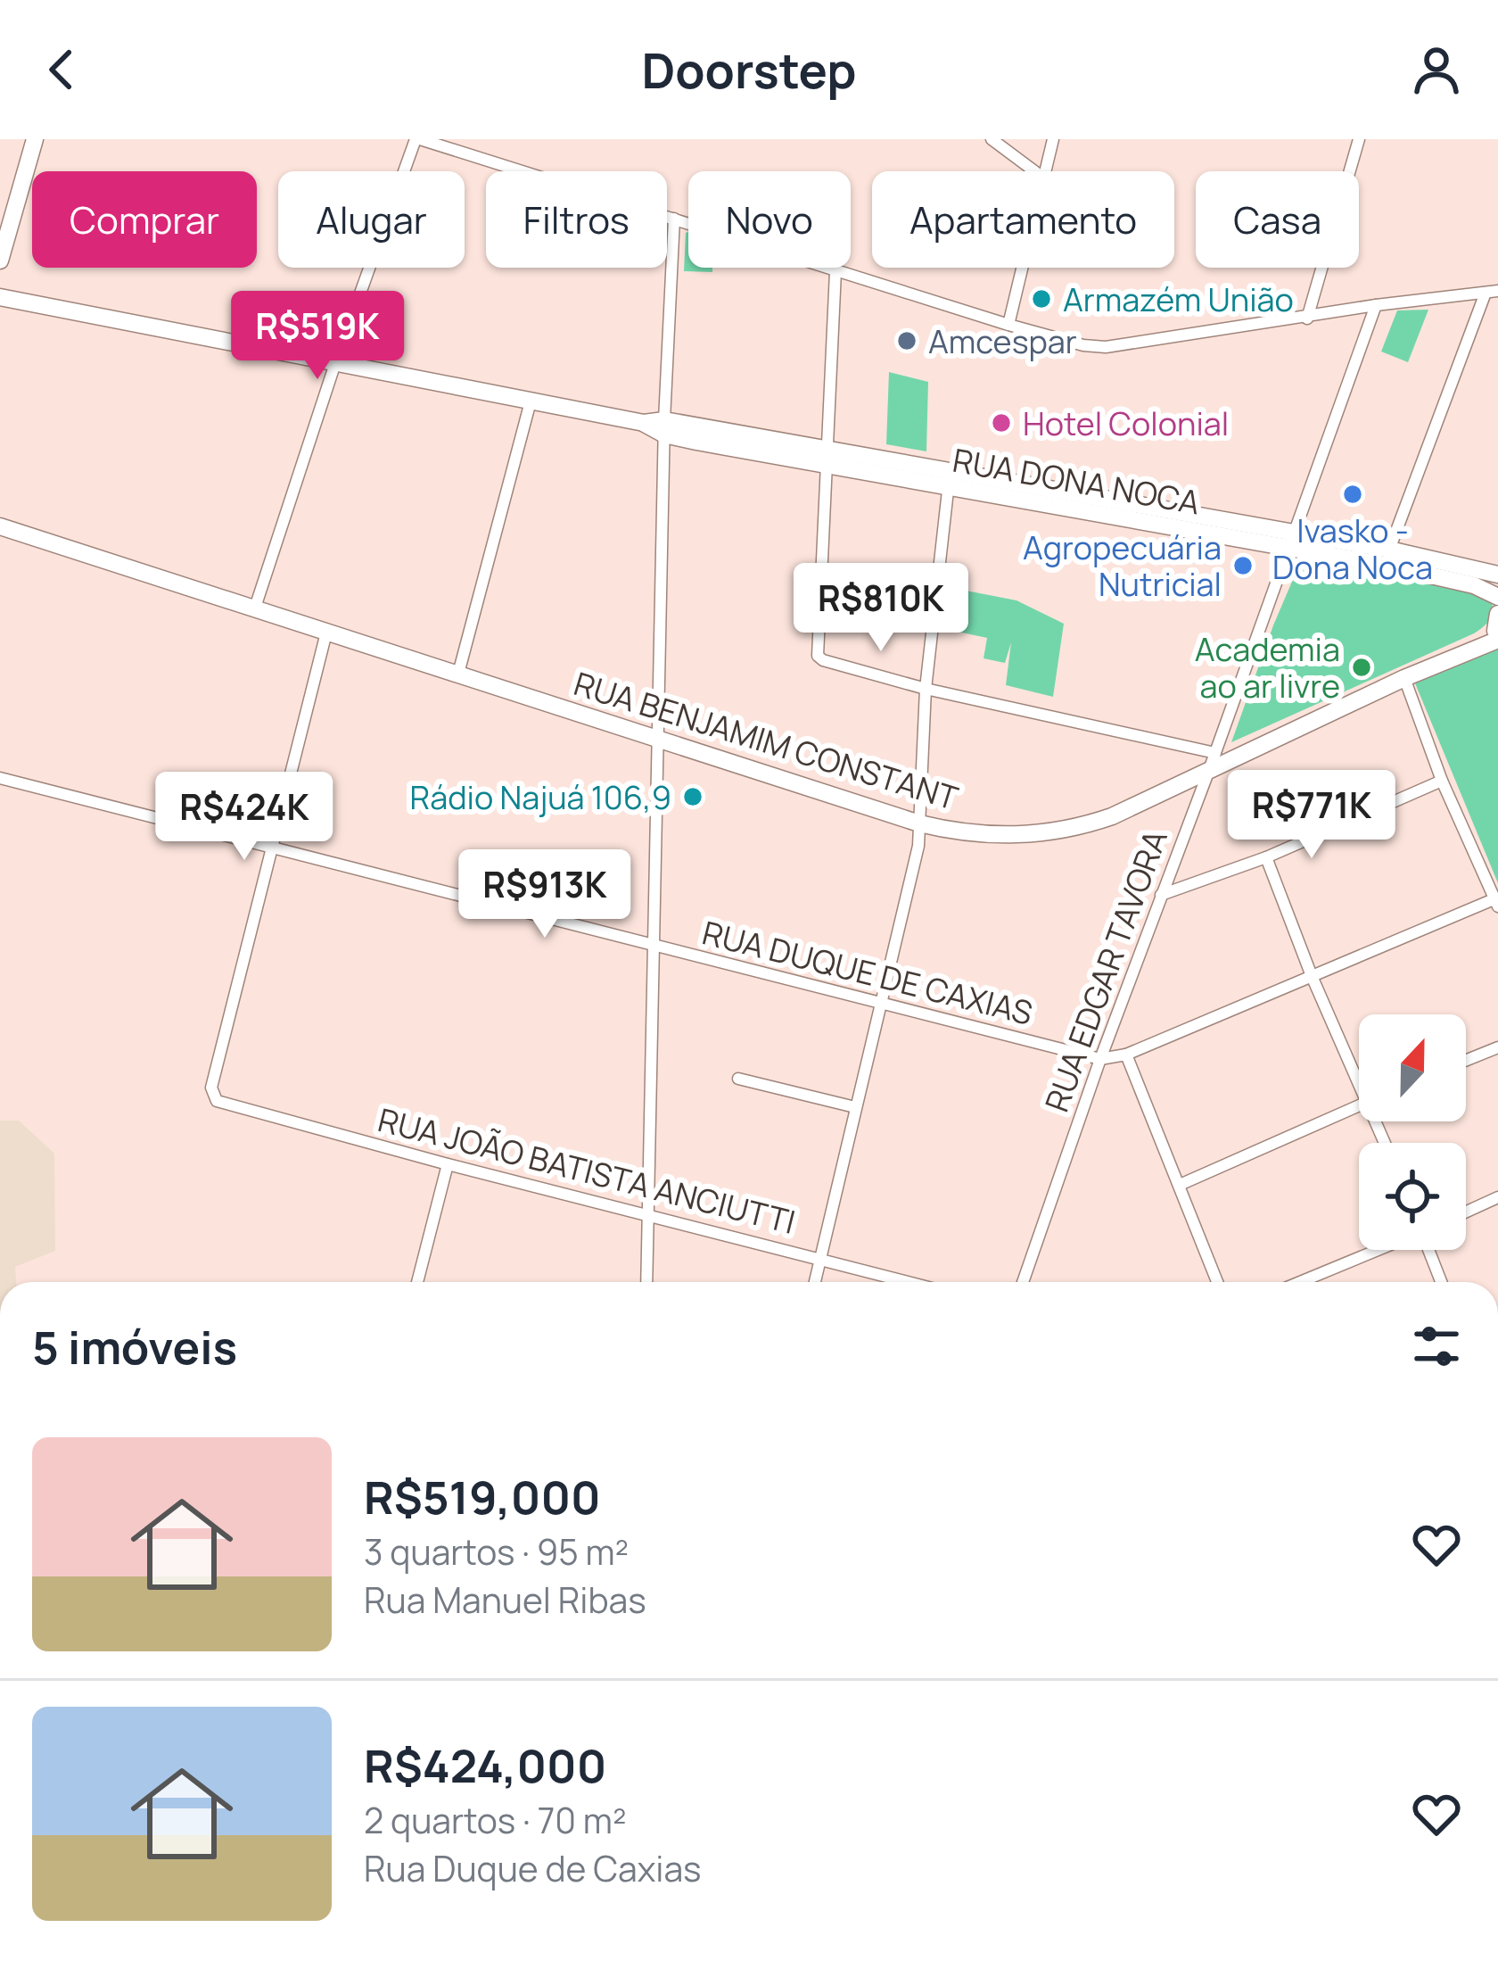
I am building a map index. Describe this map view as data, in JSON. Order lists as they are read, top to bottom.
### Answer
{
  "streets": {
    "street": [
      "RUA DONA NOCA",
      "RUA BENJAMIM CONSTANT",
      "RUA EDGAR TAVORA",
      "RUA DUQUE DE CAXIAS",
      "RUA JOÃO BATISTA ANCIUTTI"
    ]
  },
  "crossings": [
    ["RUA DONA NOCA", "RUA BENJAMIM CONSTANT"],
    ["RUA DONA NOCA", "RUA EDGAR TAVORA"],
    ["RUA BENJAMIM CONSTANT", "RUA EDGAR TAVORA"],
    ["RUA EDGAR TAVORA", "RUA DUQUE DE CAXIAS"],
    ["RUA DUQUE DE CAXIAS", "RUA JOÃO BATISTA ANCIUTTI"]
  ],
  "places": [
    "Armazém União",
    "Amcespar",
    "Hotel Colonial",
    "Ivasko - Dona Noca",
    "Agropecuária Nutricial",
    "Academia ao ar livre",
    "Rádio Najuá 106,9"
  ],
  "north": "top",
  "page": {
    "header": "Doorstep",
    "chip": [
      "Comprar",
      "Alugar",
      "Filtros",
      "Novo",
      "Apartamento",
      "Casa"
    ],
    "price": [
      "R$519K",
      "R$810K",
      "R$771K",
      "R$424K",
      "R$913K"
    ],
    "heading": "5 imóveis",
    "list": [
      {
        "name": "R$519,000",
        "note": "3 quartos · 95 m² · Rua Manuel Ribas"
      },
      {
        "name": "R$424,000",
        "note": "2 quartos · 70 m² · Rua Duque de Caxias"
      }
    ]
  }
}
